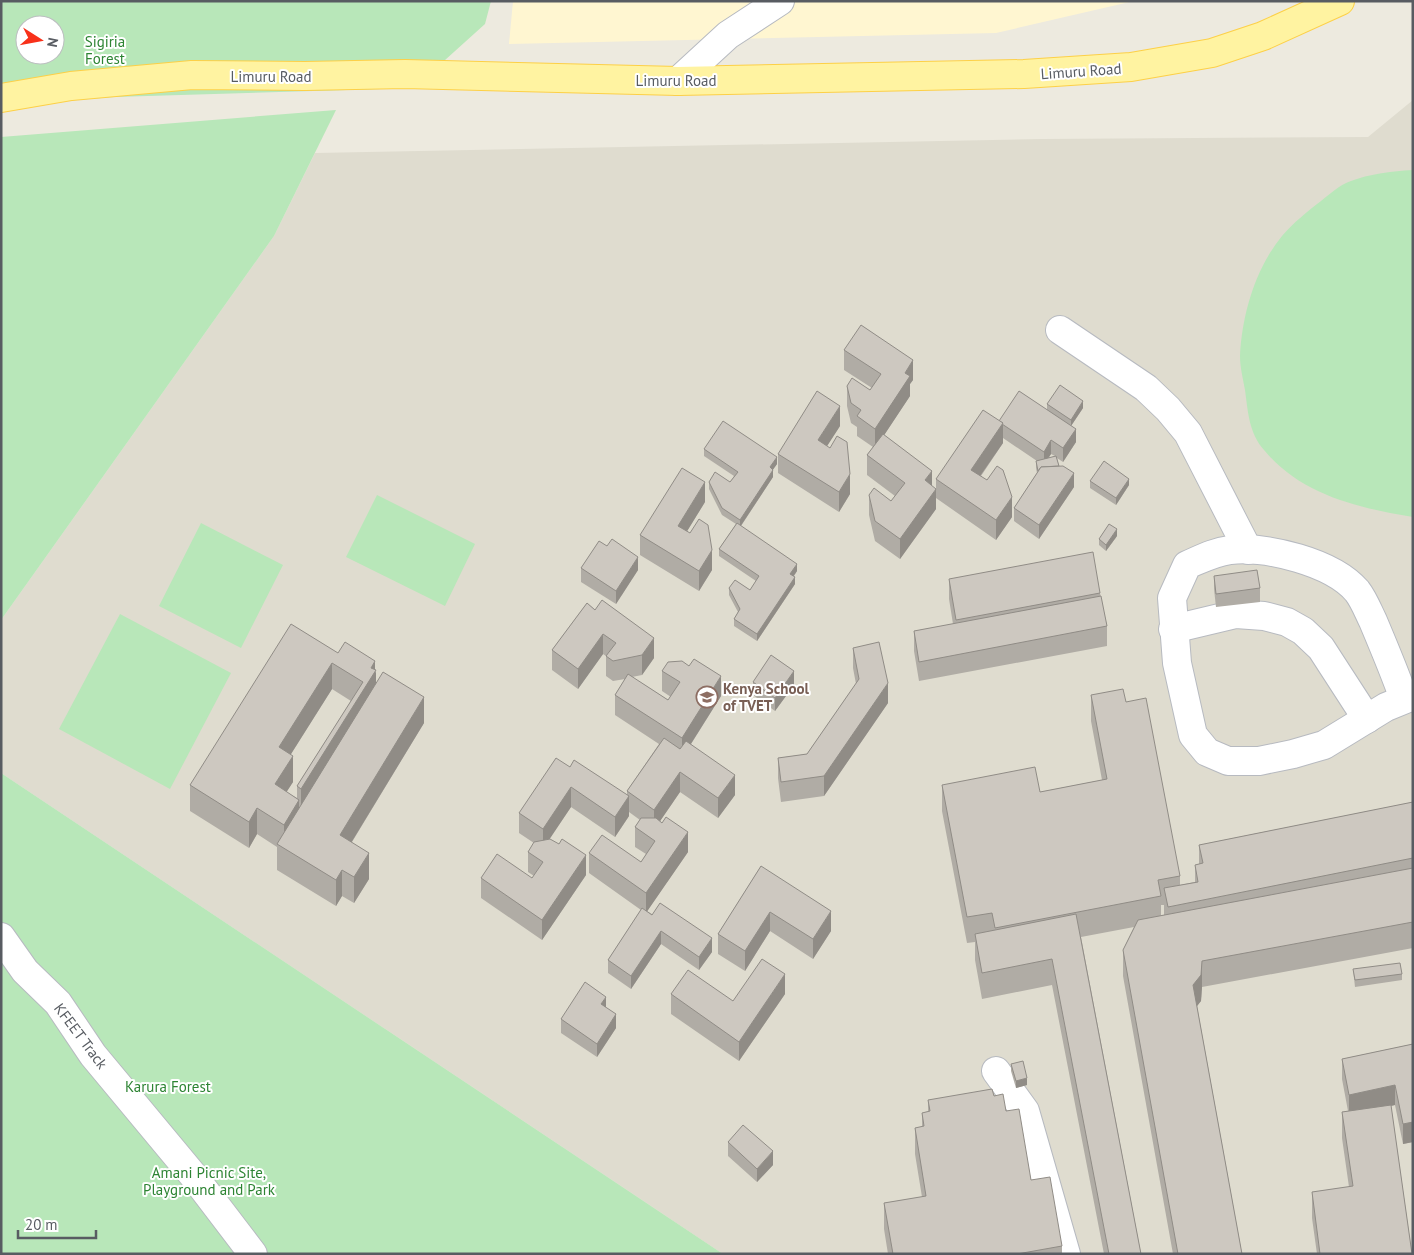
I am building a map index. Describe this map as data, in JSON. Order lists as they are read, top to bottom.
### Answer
{
  "streets": {
    "main road": ["Limuru Road"],
    "street": ["KFEET Track"]
  },
  "parks": ["Sigiria Forest", "Karura Forest", "Amani Picnic Site, Playground and Park"],
  "places": {
    "school or university": ["Kenya School of TVET"]
  },
  "scale_bar": "20 m",
  "north": "right"
}
